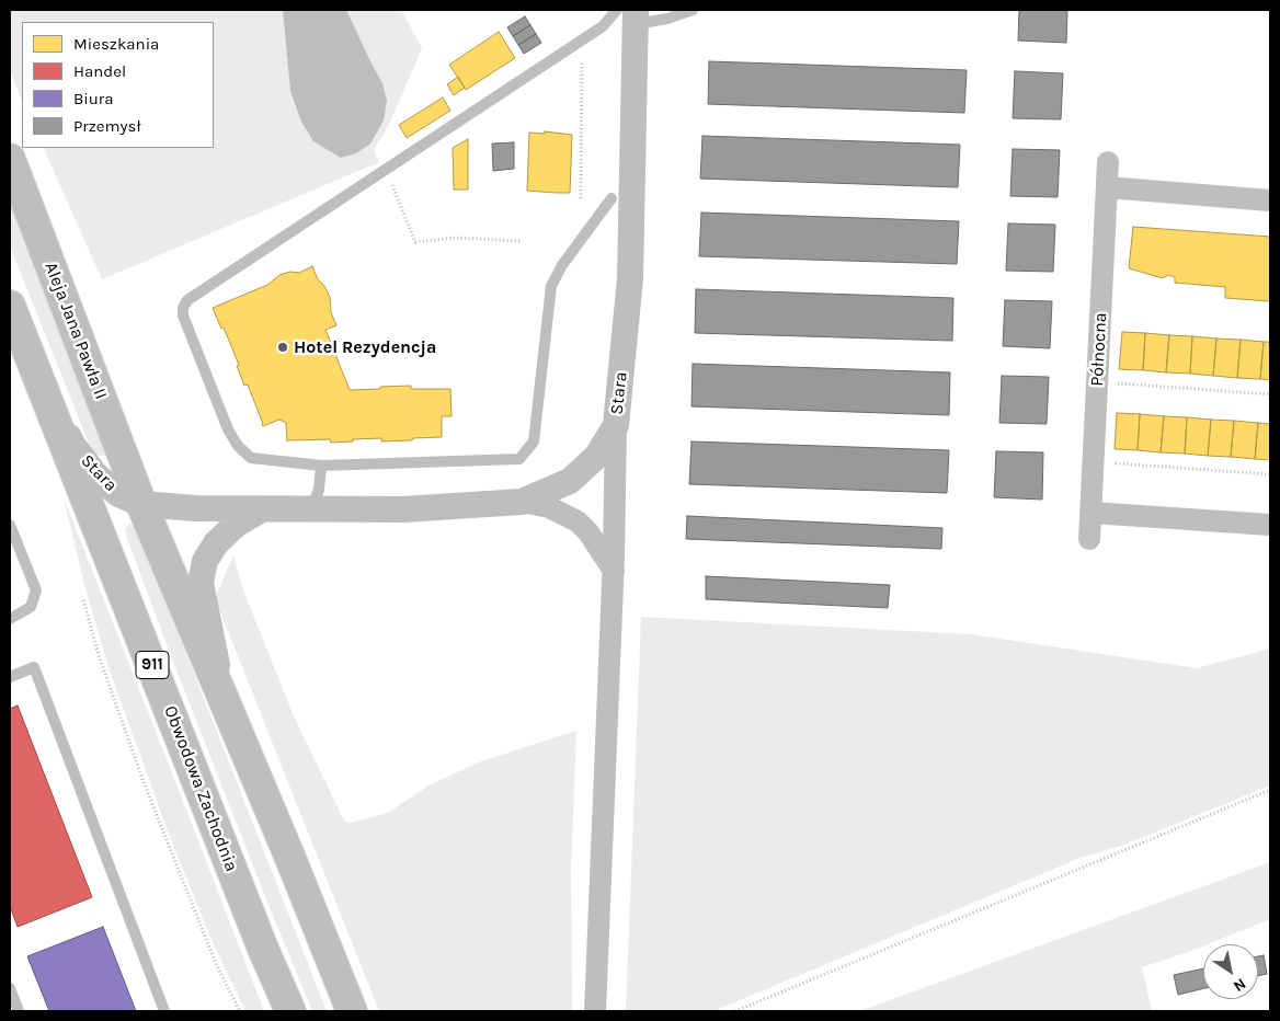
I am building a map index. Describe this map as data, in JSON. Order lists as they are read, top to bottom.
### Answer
{
  "streets": {
    "main road": ["Aleja Jana Pawła II", "911", "Obwodowa Zachodnia"],
    "street": ["Północna", "Stara"]
  },
  "crossings": [
    ["Aleja Jana Pawła II", "Stara"],
    ["Stara", "911"],
    ["Stara", "Obwodowa Zachodnia"],
    ["911", "Obwodowa Zachodnia"]
  ],
  "places": ["Hotel Rezydencja"],
  "legend": [
    "Mieszkania",
    "Handel",
    "Biura",
    "Przemysł"
  ],
  "north": "bottom right"
}
